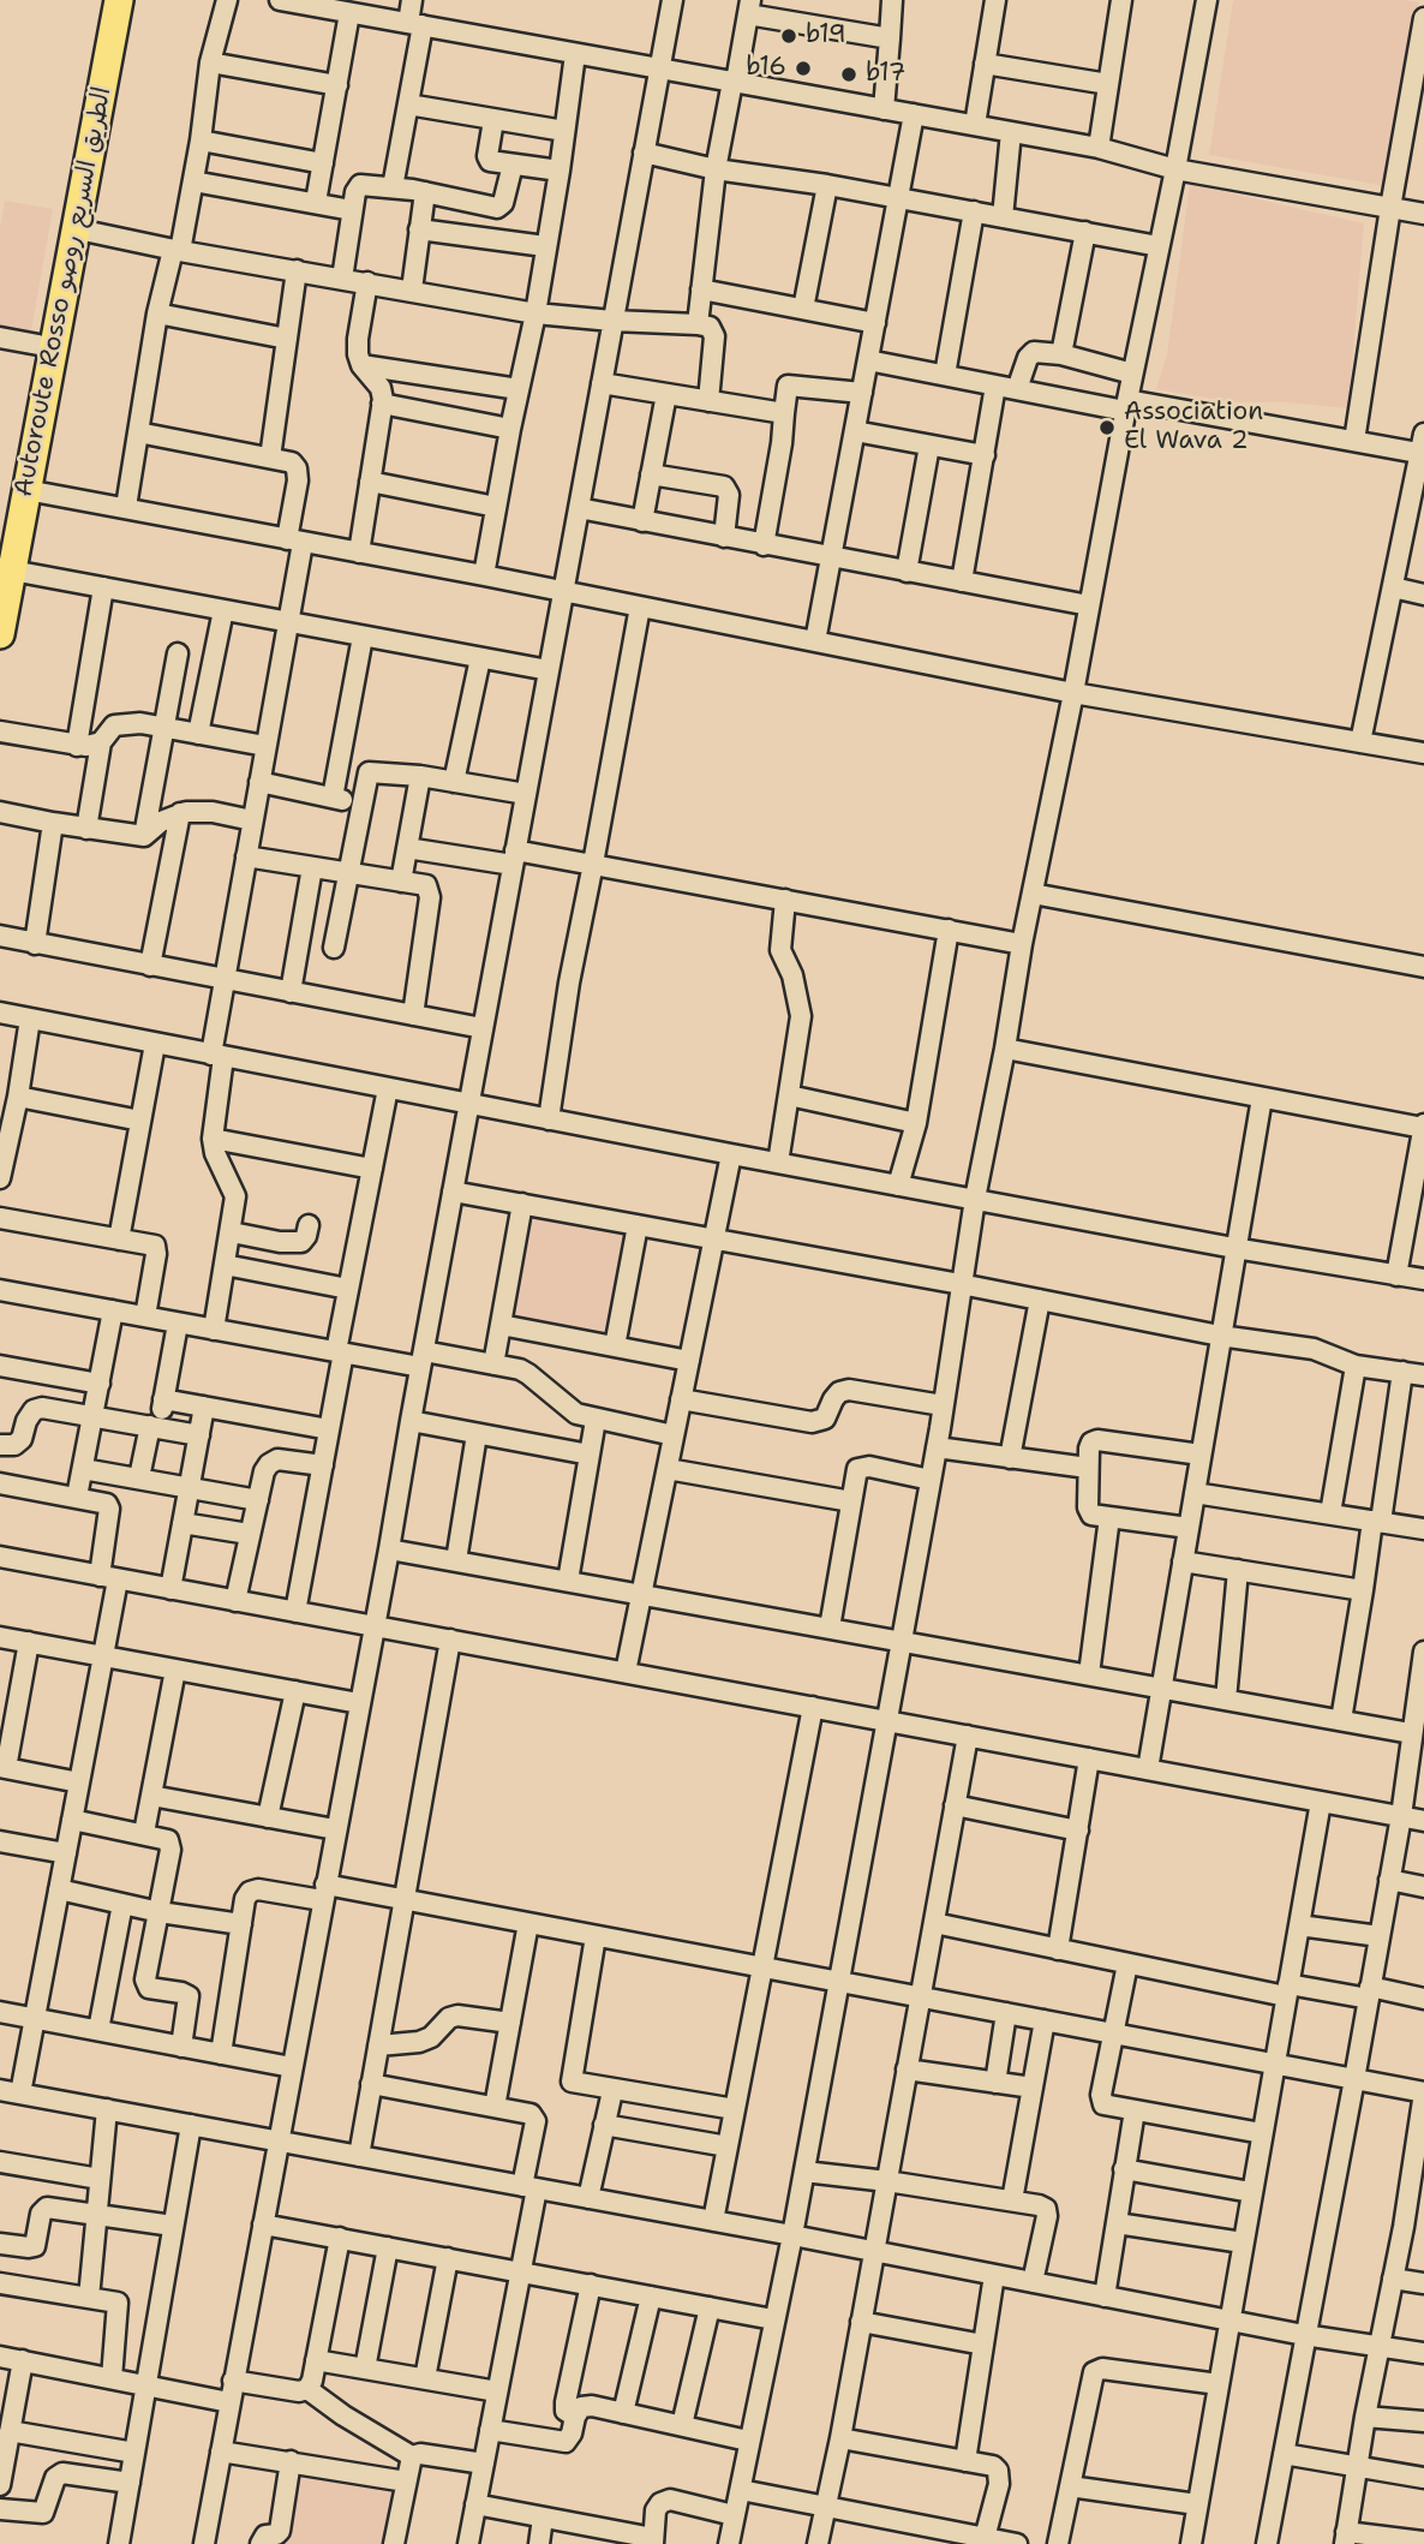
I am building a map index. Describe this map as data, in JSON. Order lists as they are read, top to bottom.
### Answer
{
  "streets": {
    "highway": ["Autoroute Rosso الطريق السريع روصو"]
  },
  "places": [
    "b19",
    "b16",
    "b17",
    "Association El Wava 2"
  ]
}
